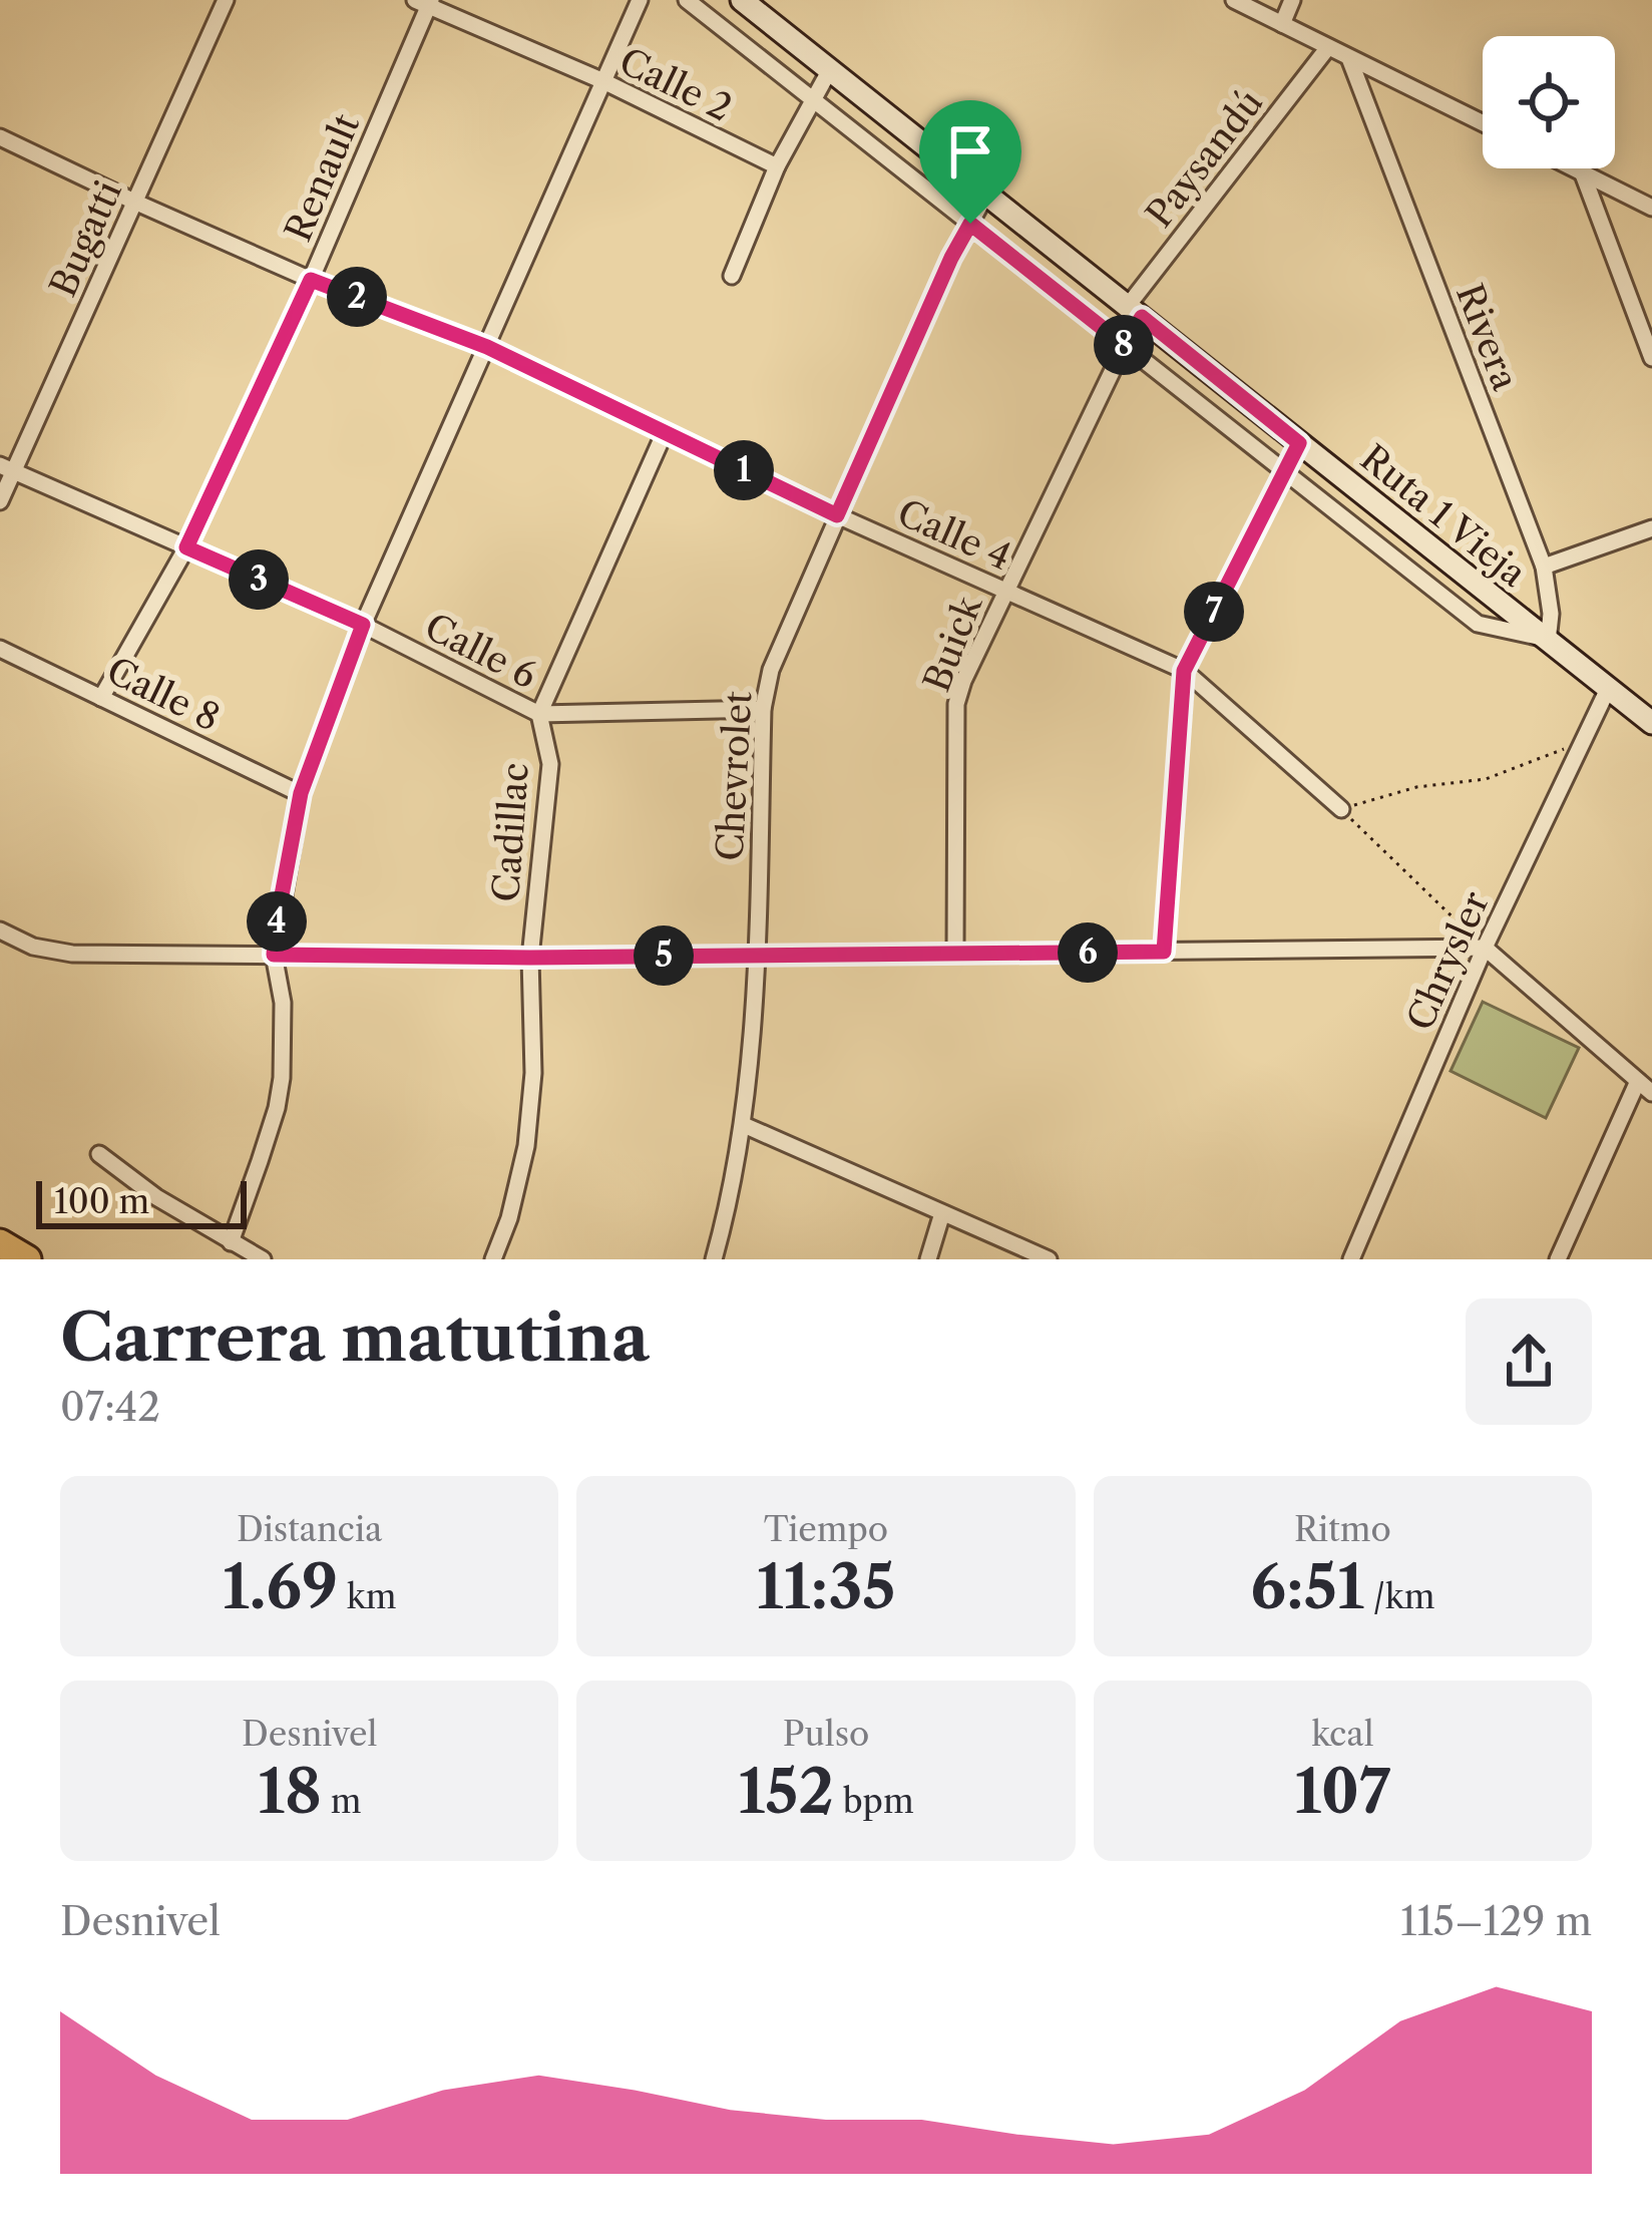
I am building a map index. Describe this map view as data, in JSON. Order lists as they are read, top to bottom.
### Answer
{
  "streets": {
    "street": [
      "Calle 2",
      "Paysandú",
      "Renault",
      "Bugatti",
      "Rivera",
      "Ruta 1 Vieja",
      "Calle 4",
      "Buick",
      "Calle 6",
      "Calle 8",
      "Chevrolet",
      "Cadillac",
      "Chrysler"
    ]
  },
  "crossings": [
    ["Calle 2", "Renault"],
    ["Paysandú", "Ruta 1 Vieja"],
    ["Paysandú", "Buick"],
    ["Renault", "Calle 4"],
    ["Renault", "Calle 6"],
    ["Renault", "Calle 8"],
    ["Bugatti", "Calle 4"],
    ["Bugatti", "Calle 6"],
    ["Rivera", "Ruta 1 Vieja"],
    ["Ruta 1 Vieja", "Buick"],
    ["Ruta 1 Vieja", "Chevrolet"],
    ["Ruta 1 Vieja", "Chrysler"],
    ["Calle 4", "Buick"],
    ["Calle 4", "Chevrolet"],
    ["Calle 4", "Cadillac"],
    ["Calle 6", "Cadillac"]
  ],
  "scale_bar": "100 m",
  "page": {
    "pins": [
      "2",
      "8",
      "1",
      "3",
      "7",
      "4",
      "6",
      "5"
    ],
    "scale": "100 m",
    "heading": ["Carrera matutina", "07:42"],
    "stats": [
      ["Distancia", "1.69 km"],
      ["Tiempo", "11:35"],
      ["Ritmo", "6:51 /km"],
      ["Desnivel", "18 m"],
      ["Pulso", "152 bpm"],
      ["kcal", "107"]
    ],
    "chart": ["Desnivel", "115–129 m"]
  }
}
